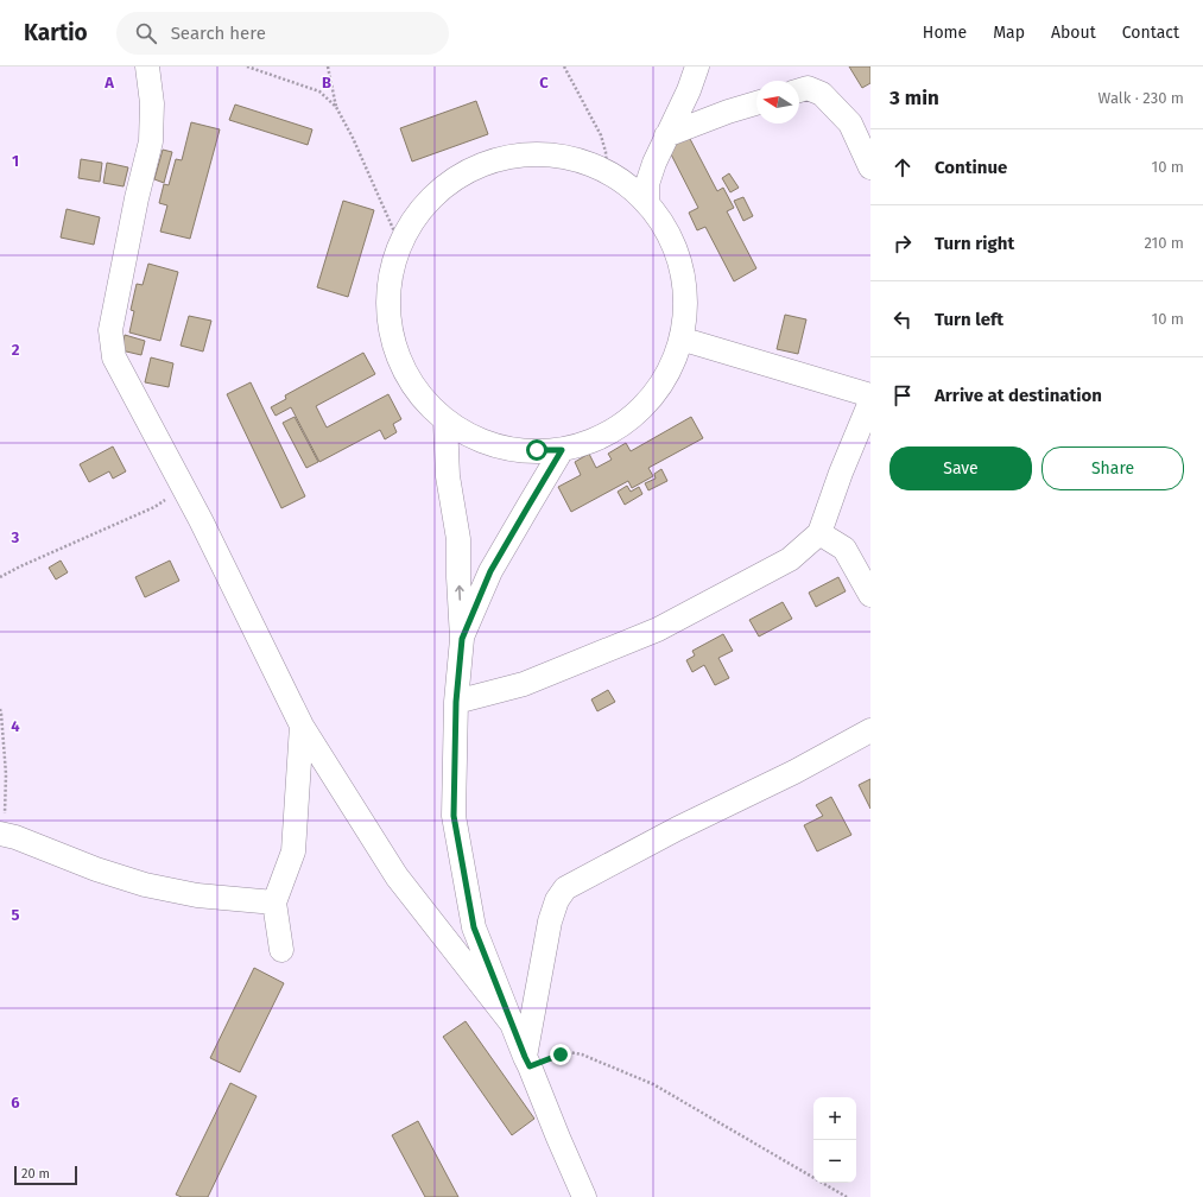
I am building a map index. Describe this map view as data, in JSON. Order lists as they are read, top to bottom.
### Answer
{
  "scale_bar": "20 m",
  "north": "left",
  "page": {
    "header": "Kartio",
    "search": "Search here",
    "nav": [
      "Home",
      "Map",
      "About",
      "Contact"
    ],
    "heading": ["3 min", "Walk · 230 m"],
    "list": [
      ["Continue", "10 m"],
      ["Turn right", "210 m"],
      ["Turn left", "10 m"],
      "Arrive at destination"
    ],
    "buttons": ["Save", "Share"],
    "map_buttons": ["+", "−"],
    "scale": "20 m"
  },
  "grid": {
    "columns": ["A", "B", "C"],
    "rows": [
      "1",
      "2",
      "3",
      "4",
      "5",
      "6"
    ]
  }
}
